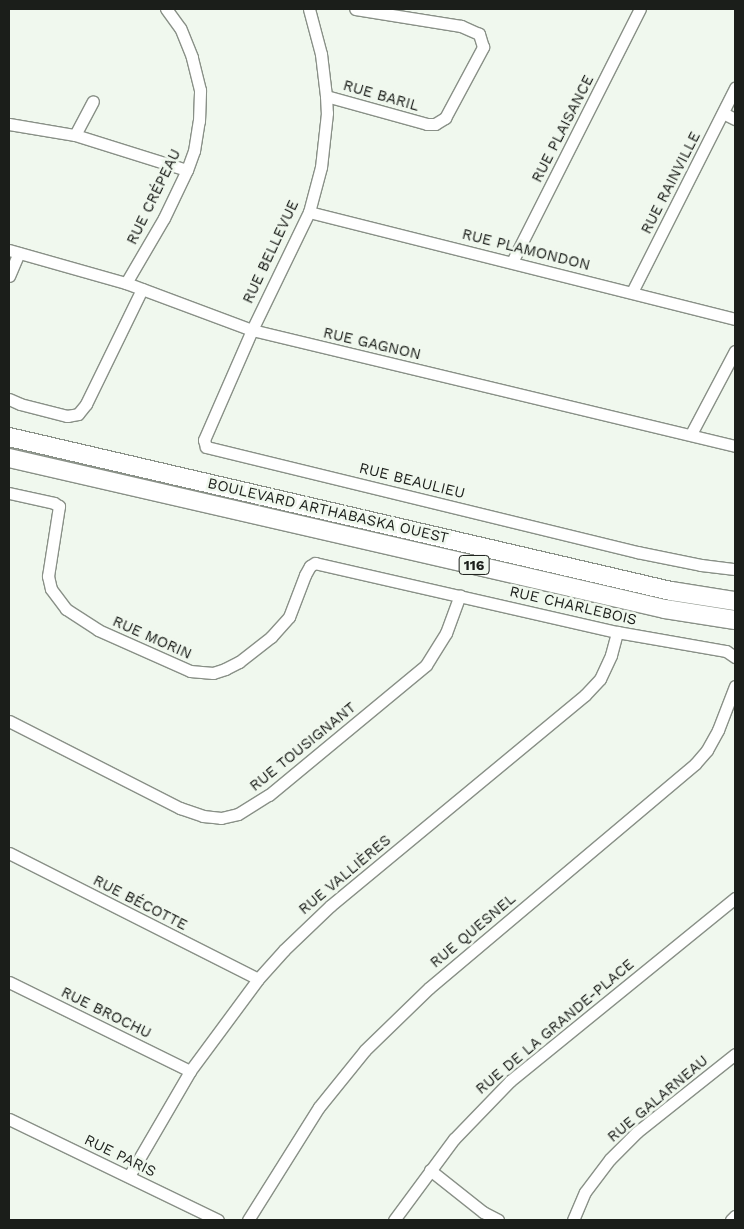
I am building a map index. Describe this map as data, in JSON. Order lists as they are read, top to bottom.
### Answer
{
  "streets": {
    "main road": ["BOULEVARD ARTHABASKA OUEST", "116"],
    "street": [
      "RUE BARIL",
      "RUE PLAISANCE",
      "RUE RAINVILLE",
      "RUE CRÉPEAU",
      "RUE PLAMONDON",
      "RUE BELLEVUE",
      "RUE GAGNON",
      "RUE BEAULIEU",
      "RUE CHARLEBOIS",
      "RUE MORIN",
      "RUE TOUSIGNANT",
      "RUE VALLIÈRES",
      "RUE BÉCOTTE",
      "RUE QUESNEL",
      "RUE BROCHU",
      "RUE DE LA GRANDE-PLACE",
      "RUE GALARNEAU",
      "RUE PARIS"
    ]
  },
  "crossings": [
    ["RUE BARIL", "RUE BELLEVUE"],
    ["RUE PLAISANCE", "RUE PLAMONDON"],
    ["RUE RAINVILLE", "RUE PLAMONDON"],
    ["RUE CRÉPEAU", "RUE GAGNON"],
    ["RUE PLAMONDON", "RUE BELLEVUE"],
    ["RUE BELLEVUE", "RUE GAGNON"],
    ["RUE BELLEVUE", "RUE BEAULIEU"],
    ["RUE GAGNON", "RUE BEAULIEU"],
    ["RUE CHARLEBOIS", "RUE MORIN"],
    ["RUE CHARLEBOIS", "RUE TOUSIGNANT"],
    ["RUE CHARLEBOIS", "RUE VALLIÈRES"],
    ["RUE VALLIÈRES", "RUE BÉCOTTE"],
    ["RUE VALLIÈRES", "RUE BROCHU"],
    ["RUE VALLIÈRES", "RUE PARIS"]
  ]
}
